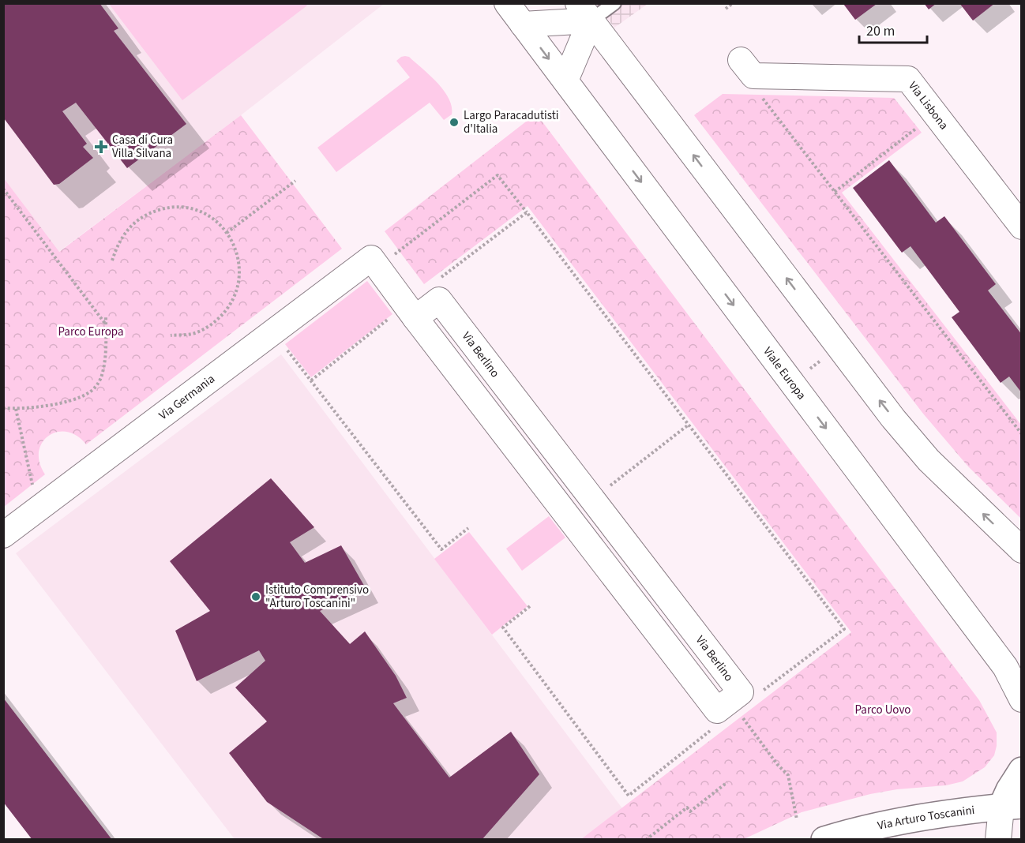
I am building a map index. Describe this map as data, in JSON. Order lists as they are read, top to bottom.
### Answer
{
  "streets": {
    "street": [
      "Via Lisbona",
      "Via Berlino",
      "Viale Europa",
      "Via Germania",
      "Via Arturo Toscanini"
    ]
  },
  "parks": ["Parco Europa", "Parco Uovo"],
  "places": {
    "other": ["Largo Paracadutisti d'Italia", "Istituto Comprensivo \"Arturo Toscanini\""],
    "health": ["Casa di Cura Villa Silvana"]
  },
  "scale_bar": "20 m"
}
